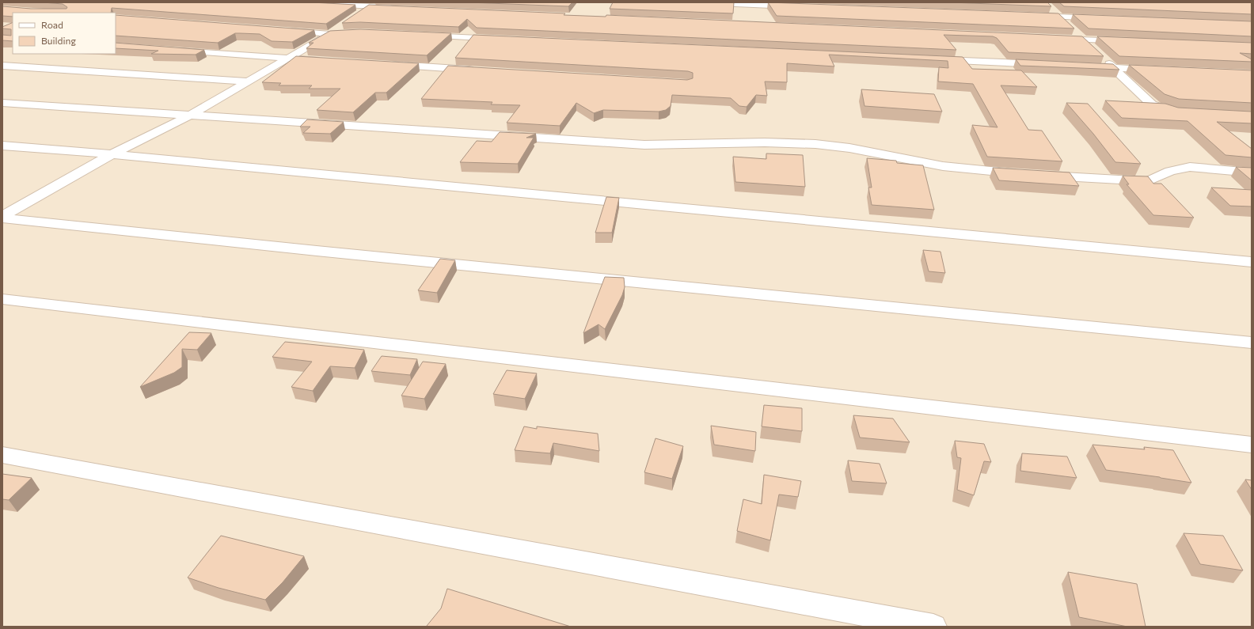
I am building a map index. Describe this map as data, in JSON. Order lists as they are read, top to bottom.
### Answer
{
  "legend": ["Road", "Building"]
}
